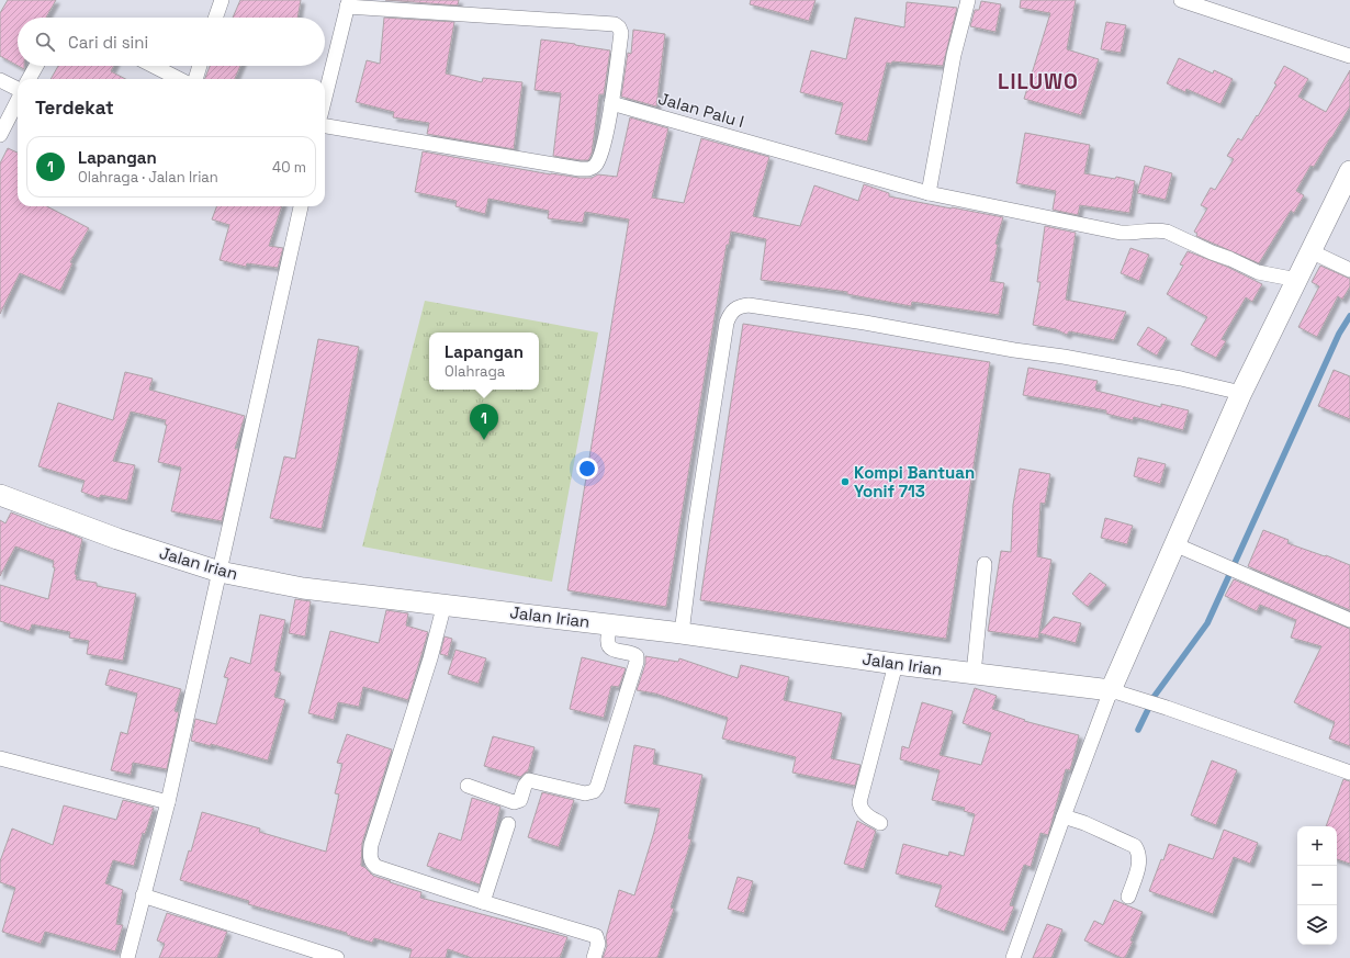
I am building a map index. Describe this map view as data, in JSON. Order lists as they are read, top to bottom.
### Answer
{
  "streets": {
    "street": ["Jalan Palu I", "Jalan Irian"]
  },
  "districts": ["LILUWO"],
  "places": ["Kompi Bantuan Yonif 713"],
  "page": {
    "search": "Cari di sini",
    "heading": "Terdekat",
    "list": [
      {
        "mark": "1",
        "name": "Lapangan",
        "note": "Olahraga · Jalan Irian",
        "value": "40 m"
      }
    ],
    "popup": ["Lapangan", "Olahraga"],
    "pins": "1",
    "map_buttons": ["+", "−"]
  }
}
